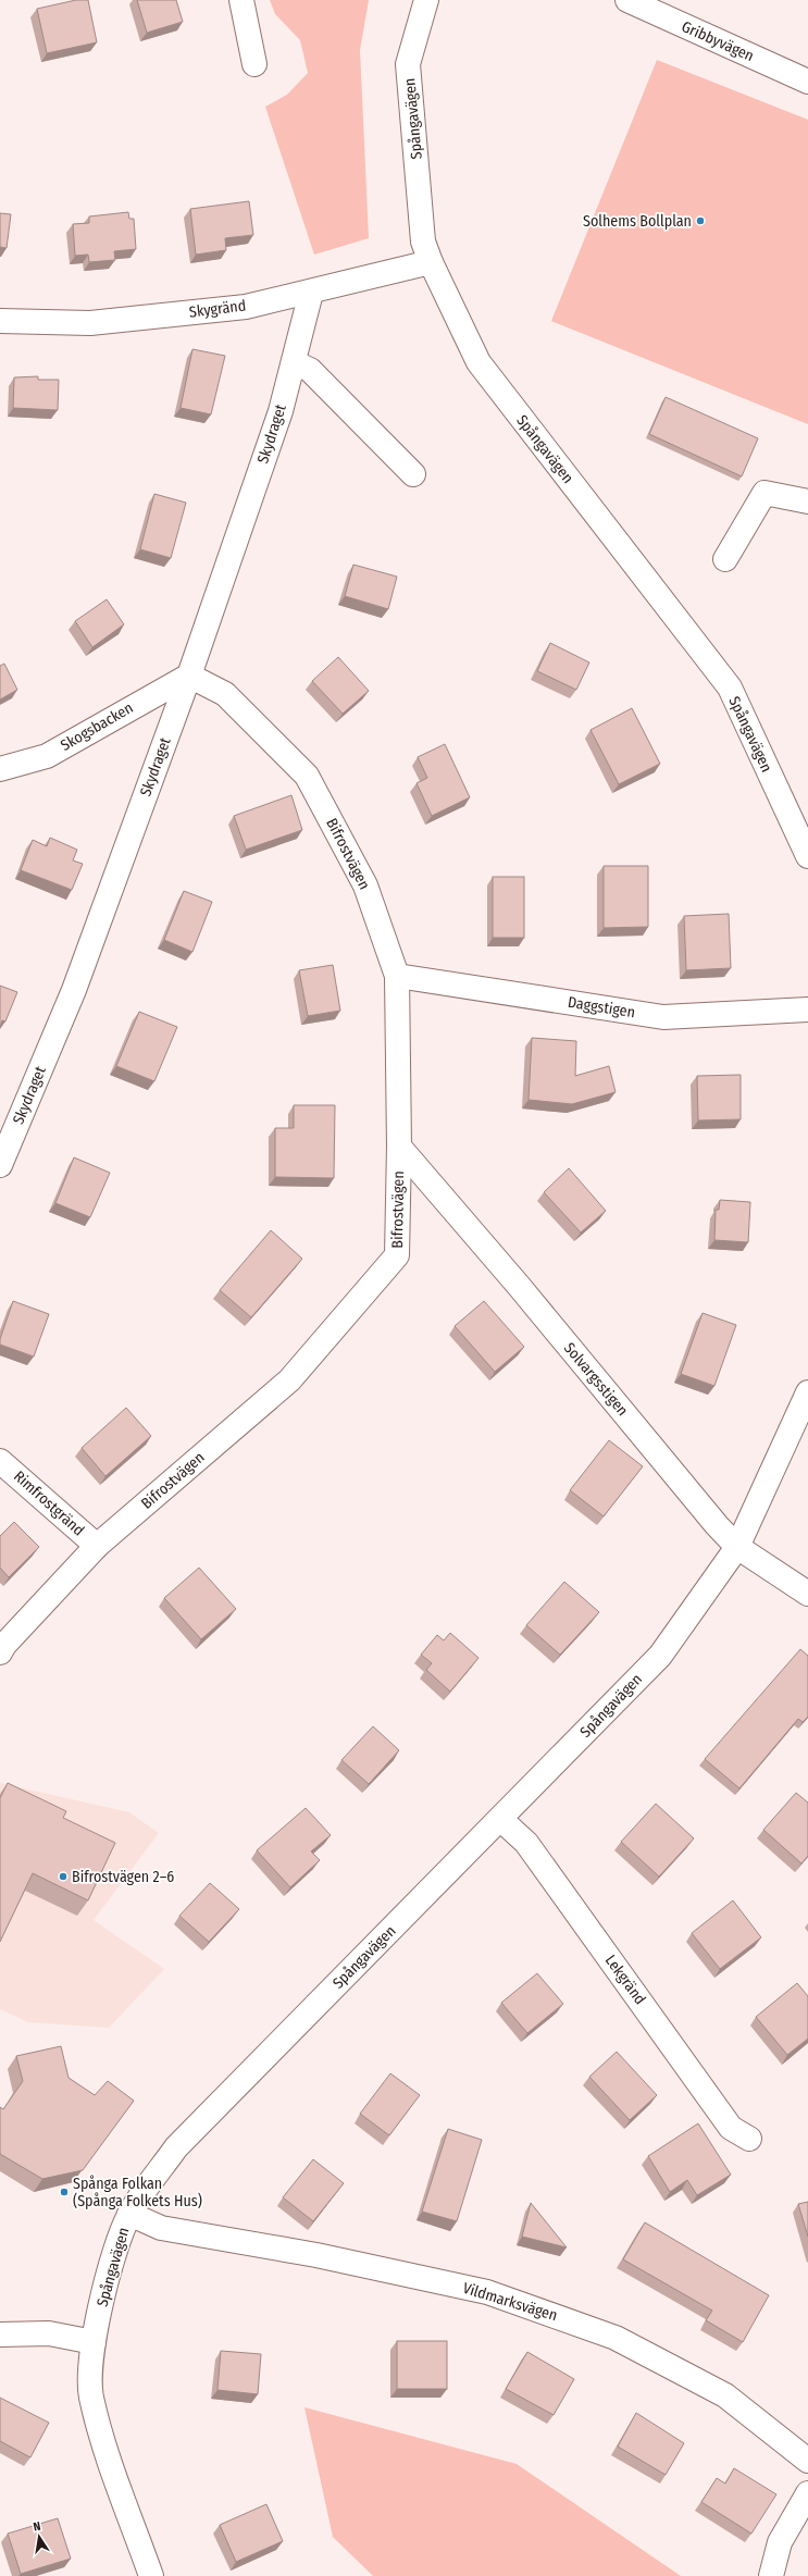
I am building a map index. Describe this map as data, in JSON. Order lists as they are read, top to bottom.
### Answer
{
  "streets": {
    "street": [
      "Gribbyvägen",
      "Spångavägen",
      "Skygränd",
      "Skydraget",
      "Skogsbacken",
      "Bifrostvägen",
      "Daggstigen",
      "Solvargsstigen",
      "Rimfrostgränd",
      "Lekgränd",
      "Vildmarksvägen"
    ]
  },
  "crossings": [
    ["Spångavägen", "Skygränd"],
    ["Spångavägen", "Solvargsstigen"],
    ["Spångavägen", "Lekgränd"],
    ["Spångavägen", "Vildmarksvägen"],
    ["Skygränd", "Skydraget"],
    ["Skydraget", "Skogsbacken"],
    ["Skydraget", "Bifrostvägen"],
    ["Skogsbacken", "Bifrostvägen"],
    ["Bifrostvägen", "Daggstigen"],
    ["Bifrostvägen", "Solvargsstigen"],
    ["Bifrostvägen", "Rimfrostgränd"]
  ],
  "places": ["Solhems Bollplan", "Bifrostvägen 2–6", "Spånga Folkan (Spånga Folkets Hus)"],
  "north": "top"
}
